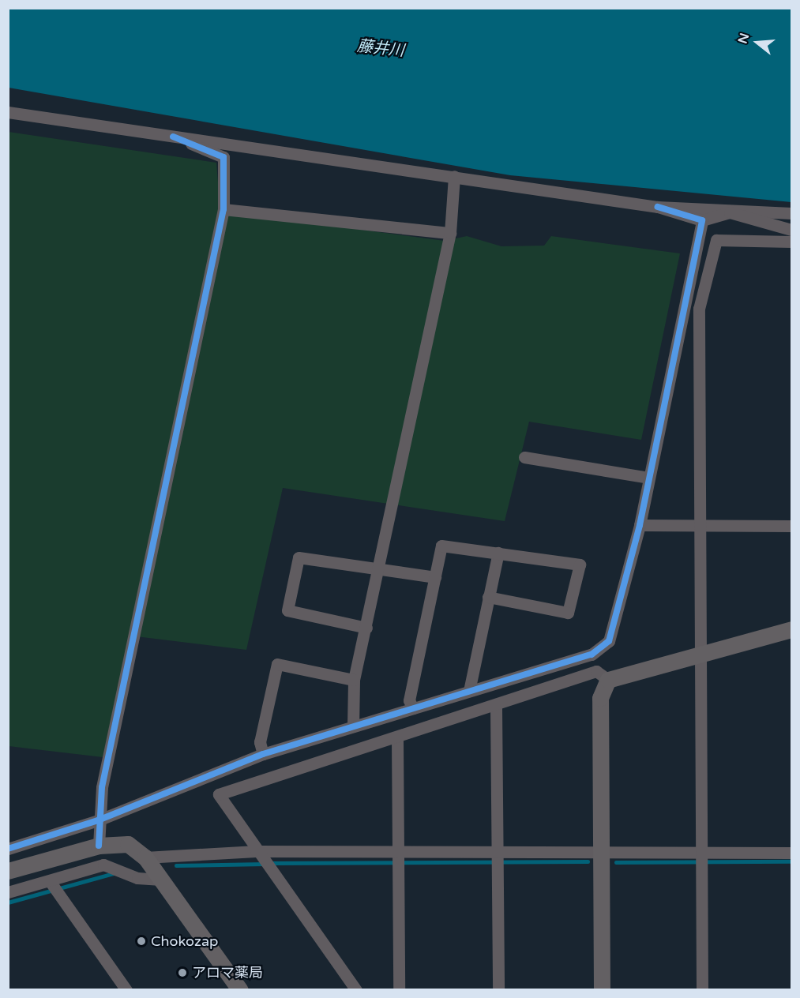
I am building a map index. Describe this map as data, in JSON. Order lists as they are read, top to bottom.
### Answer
{
  "water": ["藤井川"],
  "places": ["Chokozap", "アロマ薬局"],
  "north": "left"
}
